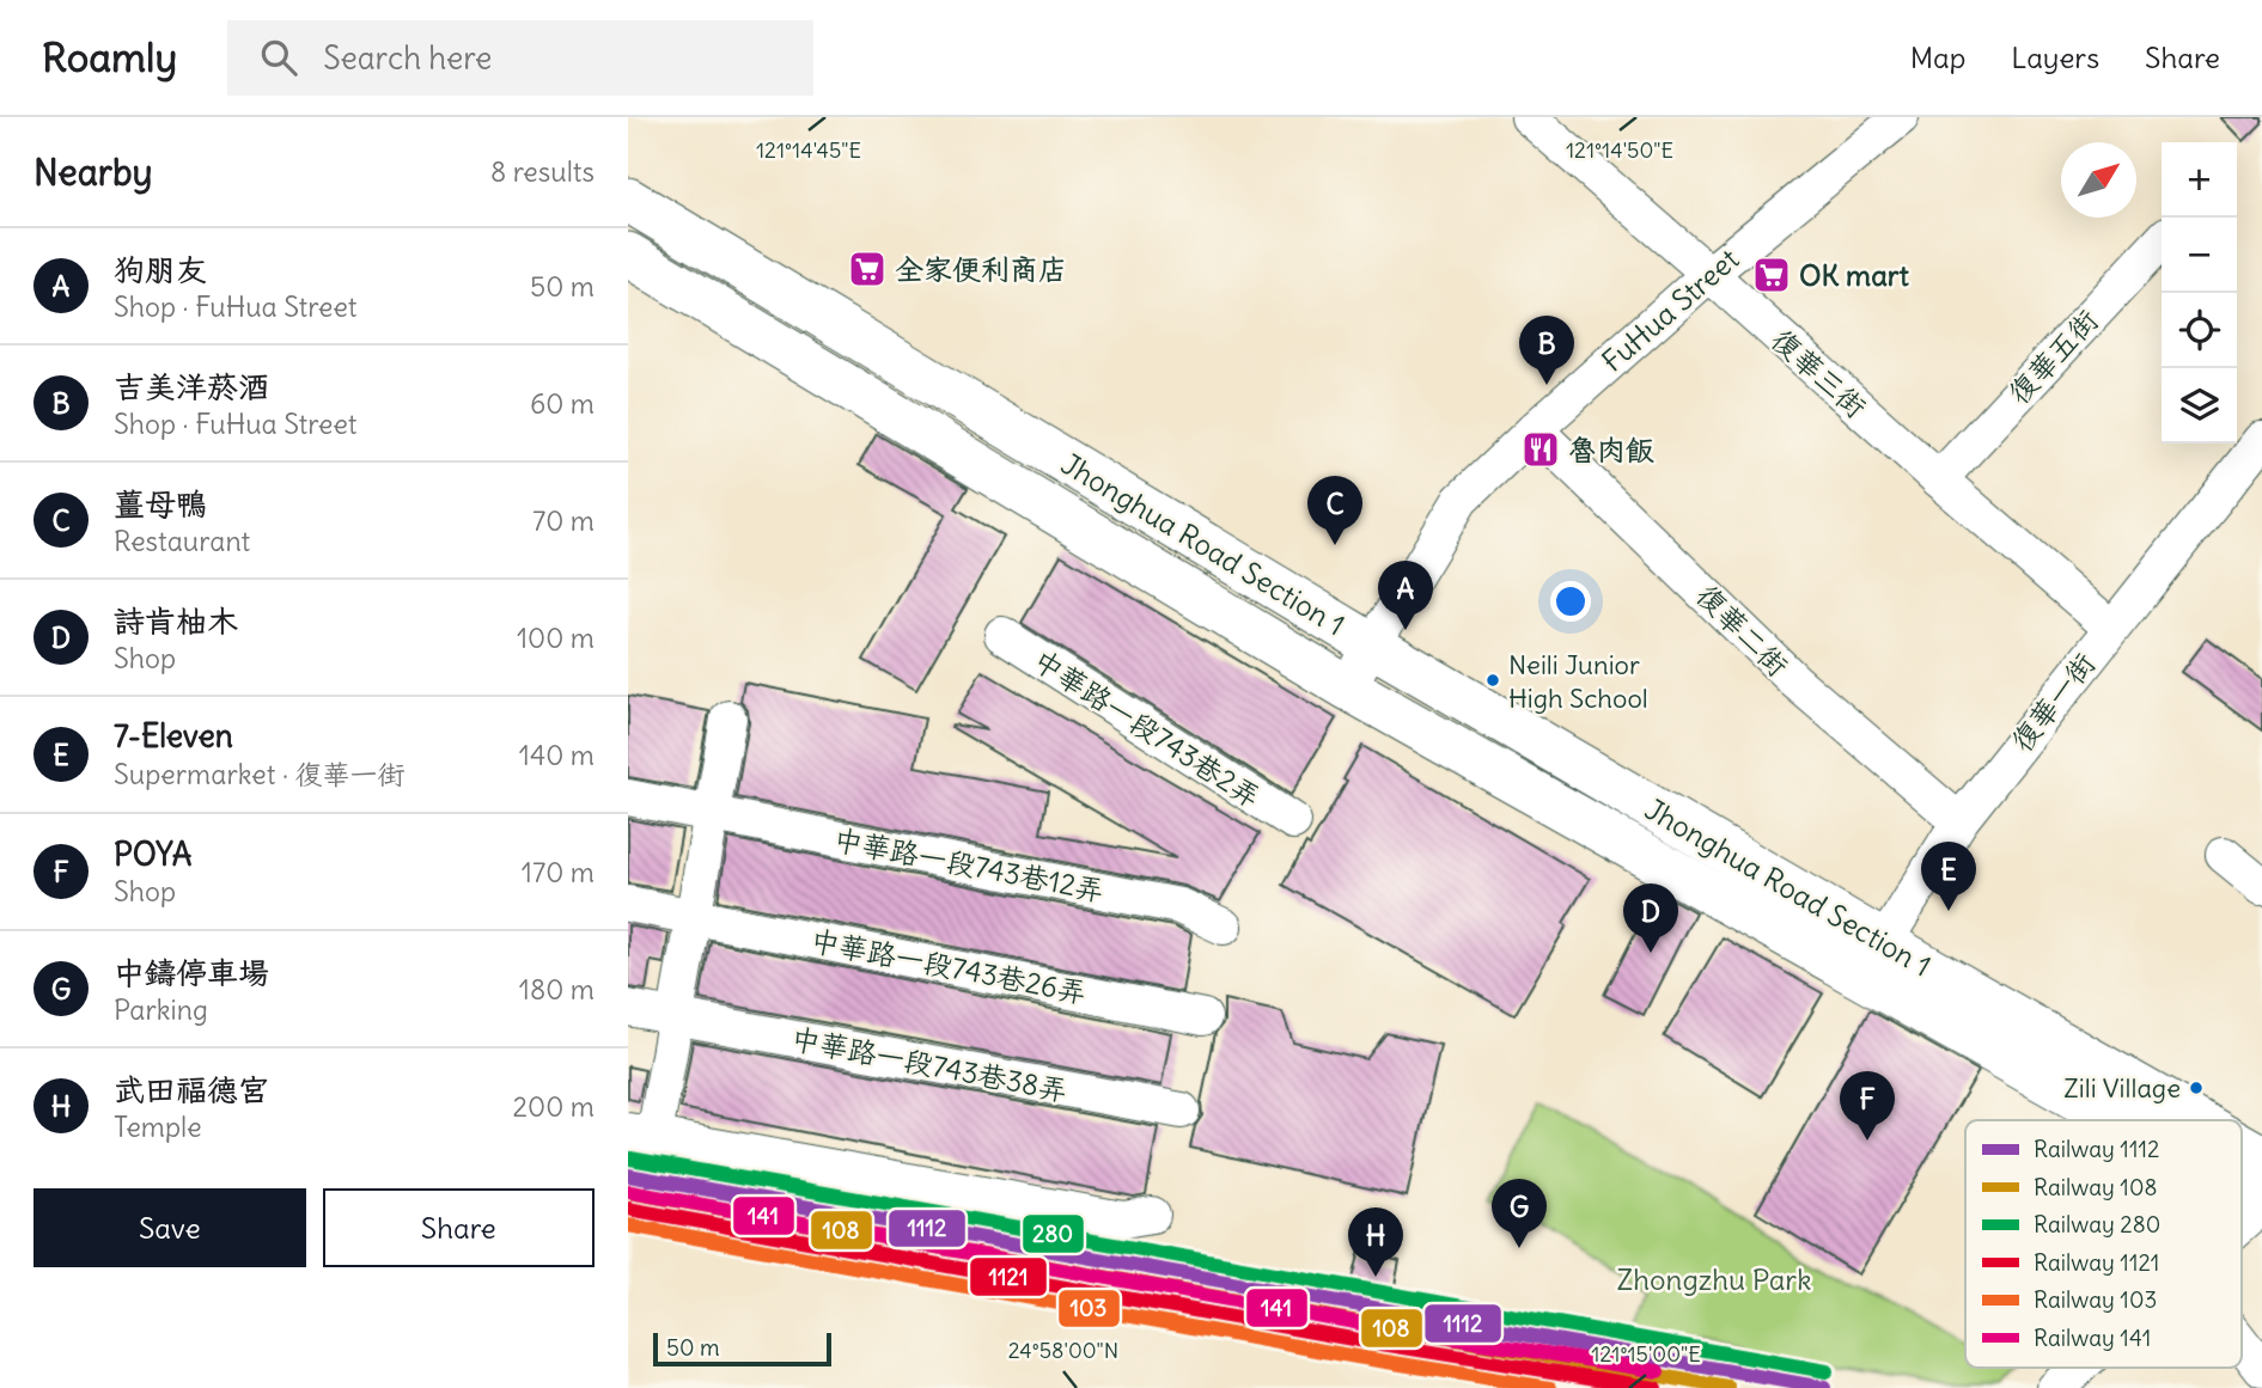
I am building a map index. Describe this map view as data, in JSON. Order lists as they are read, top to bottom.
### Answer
{
  "streets": {
    "main road": ["Jhonghua Road Section 1"],
    "street": [
      "FuHua Street",
      "復華五街",
      "復華三街",
      "復華二街",
      "復華一街",
      "中華路一段743巷2弄",
      "中華路一段743巷12弄",
      "中華路一段743巷26弄",
      "中華路一段743巷38弄"
    ]
  },
  "crossings": [
    ["FuHua Street", "復華三街"],
    ["FuHua Street", "Jhonghua Road Section 1"],
    ["FuHua Street", "復華二街"],
    ["復華五街", "復華三街"],
    ["復華三街", "復華一街"],
    ["Jhonghua Road Section 1", "復華一街"],
    ["復華二街", "復華一街"]
  ],
  "parks": ["Zhongzhu Park"],
  "places": {
    "supermarket": ["全家便利商店", "OK mart"],
    "restaurant": ["魯肉飯"],
    "other": ["Neili Junior High School", "Zili Village"]
  },
  "lines": [
    "rail line 280",
    "rail line 1112",
    "rail line 108",
    "rail line 141",
    "rail line 1121",
    "rail line 103"
  ],
  "legend": [
    "Railway 1112",
    "Railway 108",
    "Railway 280",
    "Railway 1121",
    "Railway 103",
    "Railway 141"
  ],
  "scale_bar": "50 m",
  "north": "top right",
  "page": {
    "header": "Roamly",
    "search": "Search here",
    "nav": ["Map", "Layers", "Share"],
    "heading": ["Nearby", "8 results"],
    "map_buttons": ["+", "−"],
    "list": [
      {
        "mark": "A",
        "name": "狗朋友",
        "note": "Shop · FuHua Street",
        "value": "50 m"
      },
      {
        "mark": "B",
        "name": "吉美洋菸酒",
        "note": "Shop · FuHua Street",
        "value": "60 m"
      },
      {
        "mark": "C",
        "name": "薑母鴨",
        "note": "Restaurant",
        "value": "70 m"
      },
      {
        "mark": "D",
        "name": "詩肯柚木",
        "note": "Shop",
        "value": "100 m"
      },
      {
        "mark": "E",
        "name": "7-Eleven",
        "note": "Supermarket · 復華一街",
        "value": "140 m"
      },
      {
        "mark": "F",
        "name": "POYA",
        "note": "Shop",
        "value": "170 m"
      },
      {
        "mark": "G",
        "name": "中鑄停車場",
        "note": "Parking",
        "value": "180 m"
      },
      {
        "mark": "H",
        "name": "武田福德宮",
        "note": "Temple",
        "value": "200 m"
      }
    ],
    "pins": [
      "B",
      "C",
      "A",
      "E",
      "D",
      "F",
      "G",
      "H"
    ],
    "buttons": ["Save", "Share"],
    "scale": "50 m"
  },
  "coordinates": [
    "121°14'45\"E",
    "121°14'50\"E",
    "24°58'00\"N",
    "121°15'00\"E"
  ]
}
